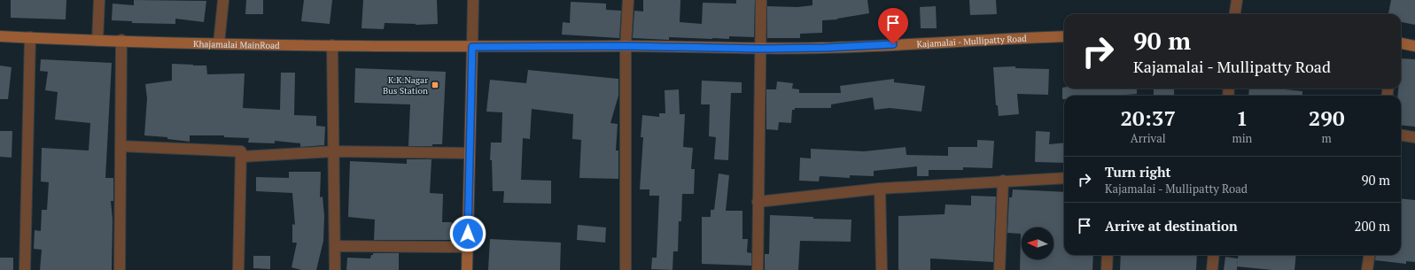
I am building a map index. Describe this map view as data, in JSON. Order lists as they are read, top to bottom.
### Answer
{
  "streets": {
    "main road": ["Kajamalai - Mullipatty Road", "Khajamalai MainRoad"]
  },
  "crossings": [
    ["Kajamalai - Mullipatty Road", "Khajamalai MainRoad"]
  ],
  "places": {
    "transit": ["K.K.Nagar Bus Station"]
  },
  "north": "left",
  "page": {
    "turn": ["90 m", "Kajamalai - Mullipatty Road"],
    "eta": [
      "20:37",
      "Arrival",
      "1",
      "min",
      "290",
      "m"
    ],
    "list": [
      {
        "name": "Turn right",
        "note": "Kajamalai - Mullipatty Road",
        "value": "90 m"
      },
      {
        "name": "Arrive at destination",
        "value": "200 m"
      }
    ]
  }
}
